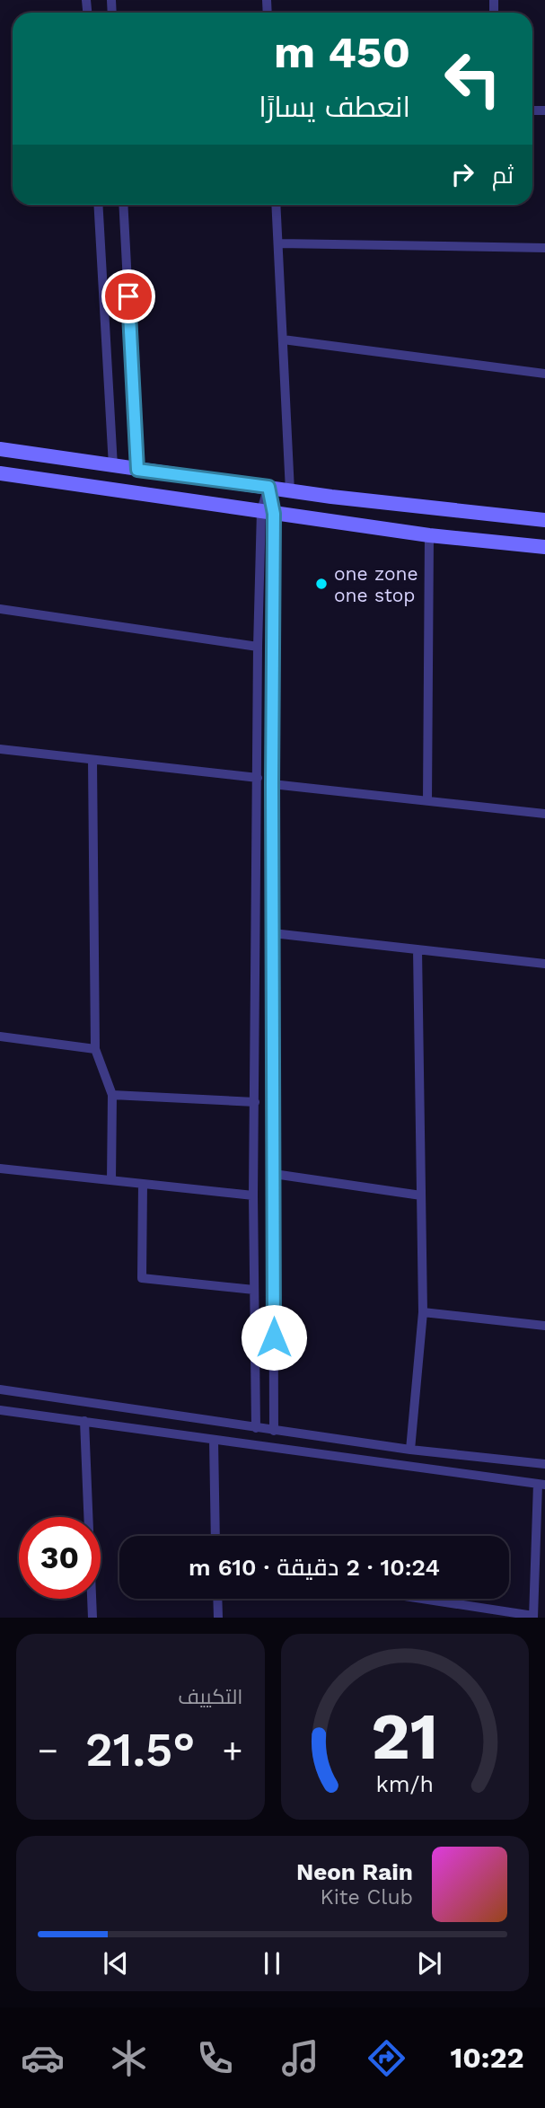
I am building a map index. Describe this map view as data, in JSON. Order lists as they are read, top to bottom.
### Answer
{
  "places": ["one zone one stop"],
  "page": {
    "turn": ["450 m", "انعطف يسارًا"],
    "then": "ثم",
    "limit": "30",
    "trip": "10:24 · 2 دقيقة · 610 m",
    "tile": "التكييف",
    "heat": ["−", "21.5°", "+"],
    "song": ["Neon Rain", "Kite Club"],
    "tabs": "10:22",
    "gauge": ["21", "km/h"]
  }
}
